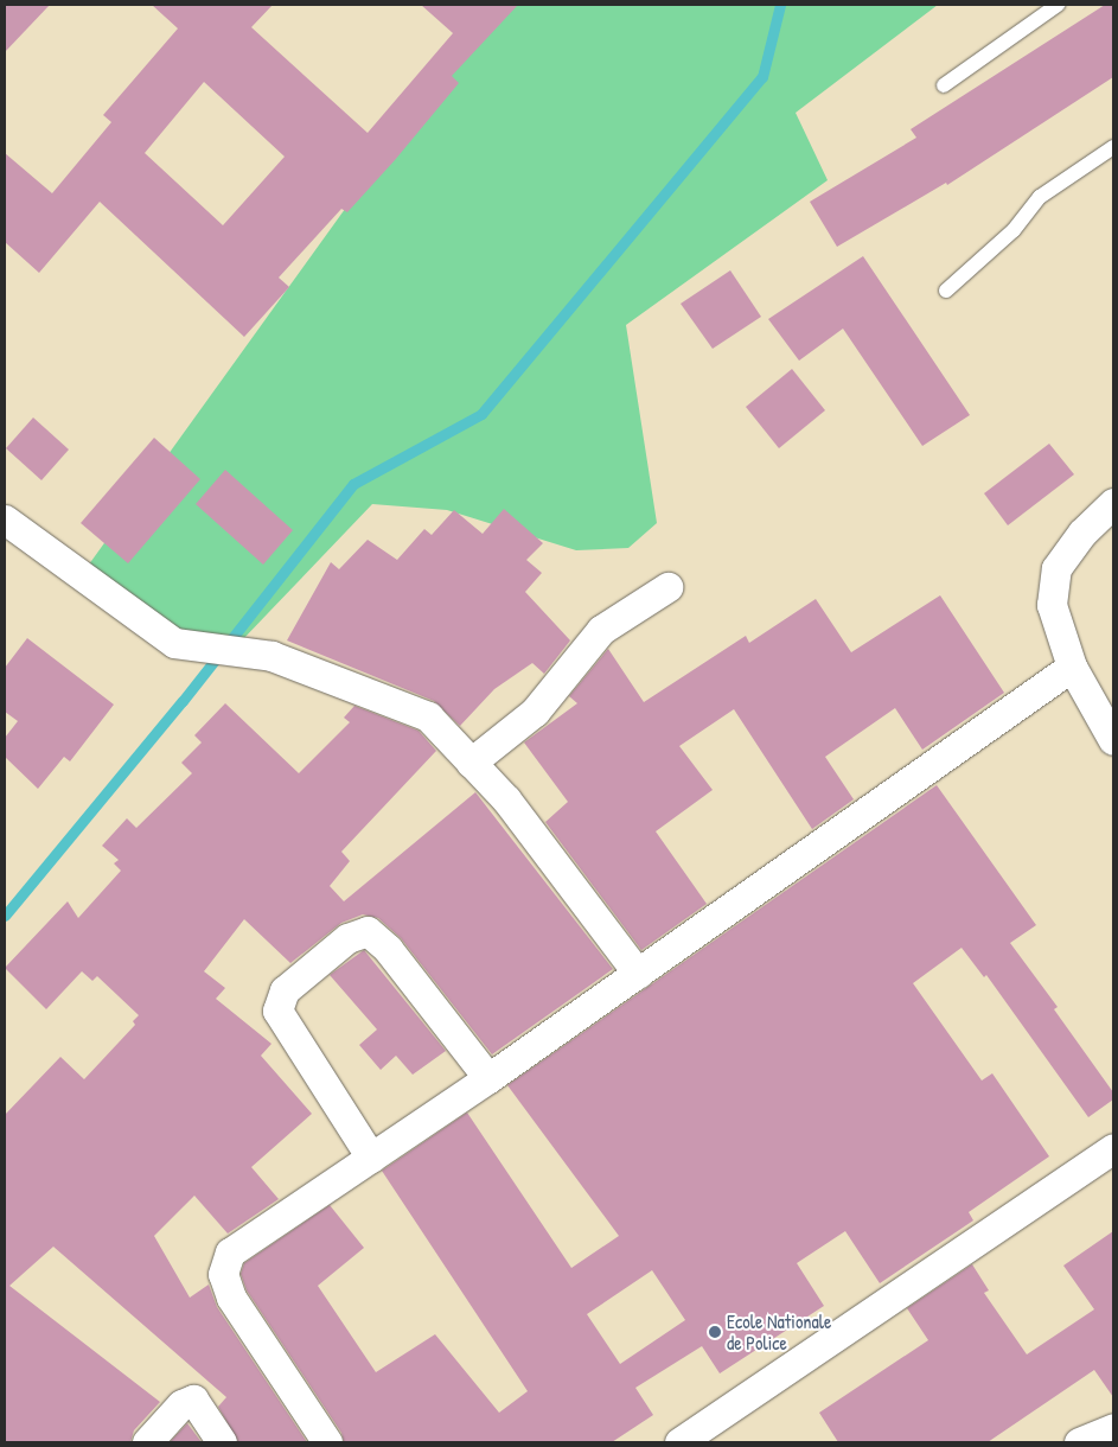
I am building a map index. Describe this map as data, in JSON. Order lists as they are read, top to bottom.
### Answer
{
  "places": ["Ecole Nationale de Police"]
}
